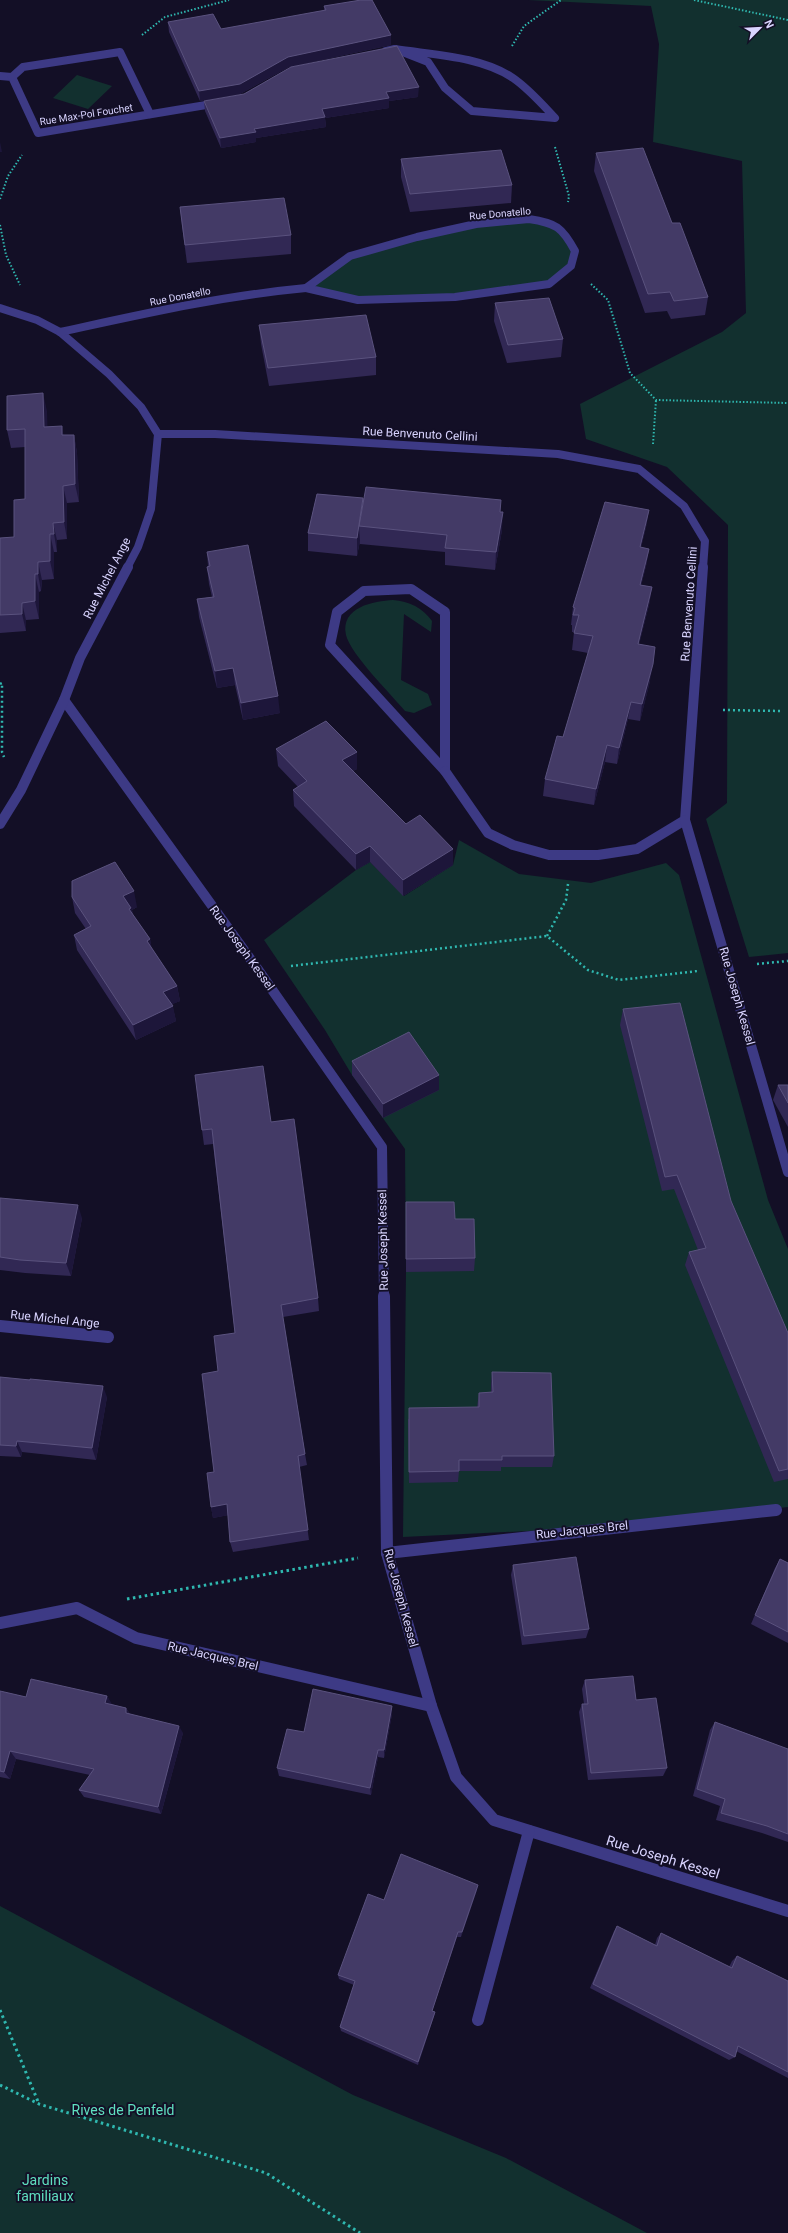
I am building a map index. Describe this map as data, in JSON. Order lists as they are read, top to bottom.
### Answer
{
  "streets": {
    "street": [
      "Rue Max-Pol Fouchet",
      "Rue Donatello",
      "Rue Benvenuto Cellini",
      "Rue Michel Ange",
      "Rue Joseph Kessel",
      "Rue Jacques Brel"
    ]
  },
  "crossings": [
    ["Rue Benvenuto Cellini", "Rue Michel Ange"],
    ["Rue Benvenuto Cellini", "Rue Joseph Kessel"],
    ["Rue Michel Ange", "Rue Joseph Kessel"],
    ["Rue Joseph Kessel", "Rue Jacques Brel"]
  ],
  "parks": ["Rives de Penfeld", "Jardins familiaux"],
  "north": "top right"
}
